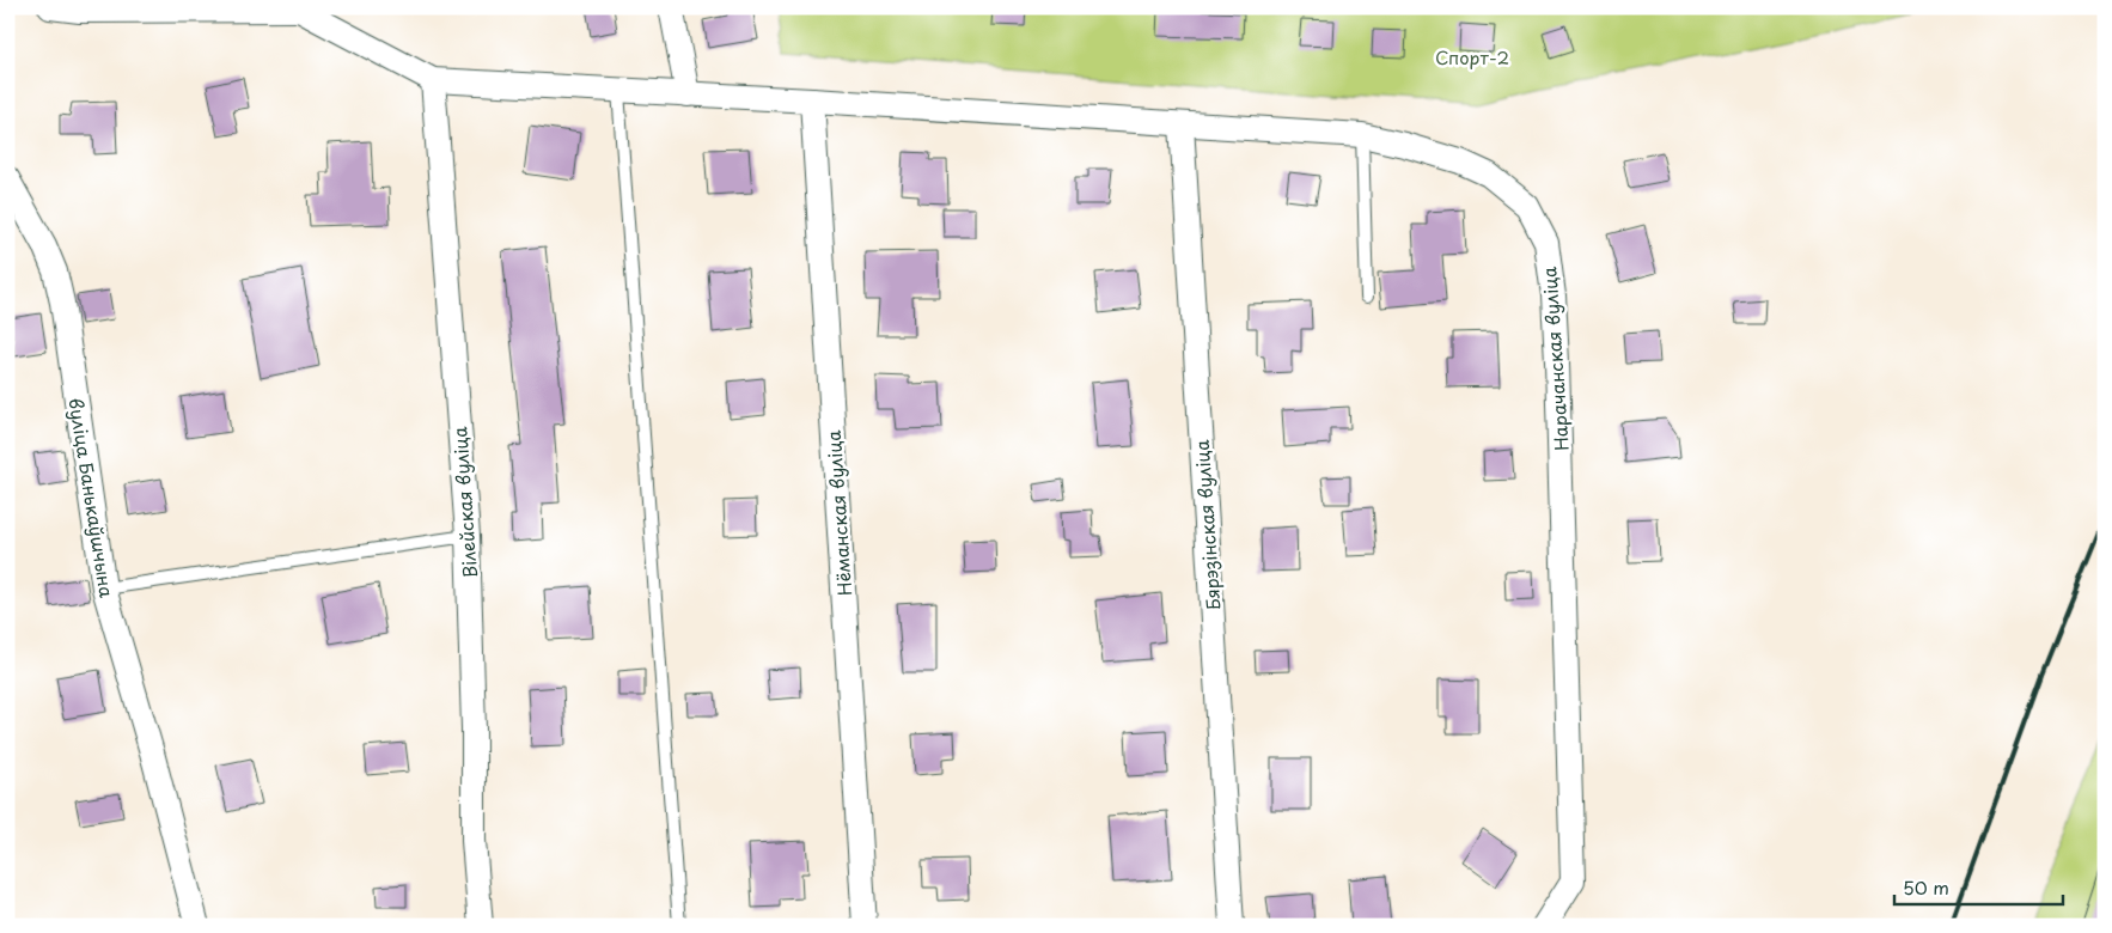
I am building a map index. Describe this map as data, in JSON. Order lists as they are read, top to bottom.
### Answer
{
  "streets": {
    "street": [
      "Нарачанская вуліца",
      "вуліца Банькаўшчына",
      "Вілейская вуліца",
      "Нёманская вуліца",
      "Бярэзінская вуліца"
    ]
  },
  "crossings": [
    ["Нарачанская вуліца", "Вілейская вуліца"],
    ["Нарачанская вуліца", "Нёманская вуліца"],
    ["Нарачанская вуліца", "Бярэзінская вуліца"]
  ],
  "parks": ["Спорт-2"],
  "scale_bar": "50 m"
}
